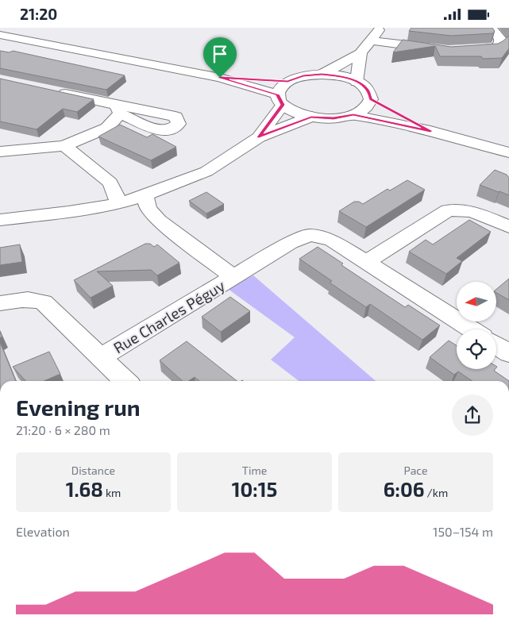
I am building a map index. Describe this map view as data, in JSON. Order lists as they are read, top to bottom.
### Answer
{
  "streets": {
    "street": ["Rue Charles Péguy"]
  },
  "north": "left",
  "page": {
    "status": "21:20",
    "heading": ["Evening run", "21:20 · 6 × 280 m"],
    "stats": [
      ["Distance", "1.68 km"],
      ["Time", "10:15"],
      ["Pace", "6:06 /km"]
    ],
    "chart": ["Elevation", "150–154 m"]
  }
}
